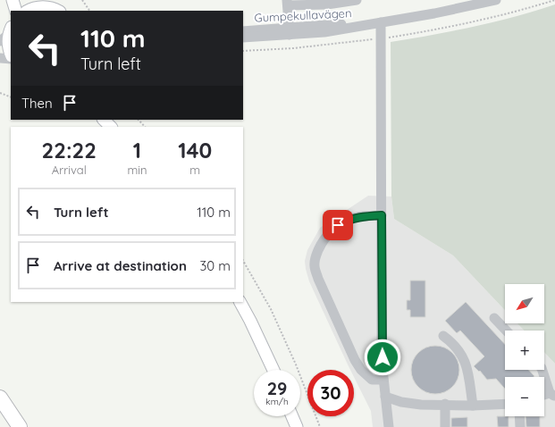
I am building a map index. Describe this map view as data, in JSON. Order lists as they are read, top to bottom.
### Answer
{
  "streets": {
    "street": ["Gumpekullavägen"]
  },
  "north": "bottom left",
  "page": {
    "turn": ["110 m", "Turn left"],
    "then": "Then",
    "eta": [
      "22:22",
      "Arrival",
      "1",
      "min",
      "140",
      "m"
    ],
    "list": [
      {
        "name": "Turn left",
        "value": "110 m"
      },
      {
        "name": "Arrive at destination",
        "value": "30 m"
      }
    ],
    "map_buttons": ["+", "−"],
    "speed": "29 km/h",
    "limit": "30"
  }
}
